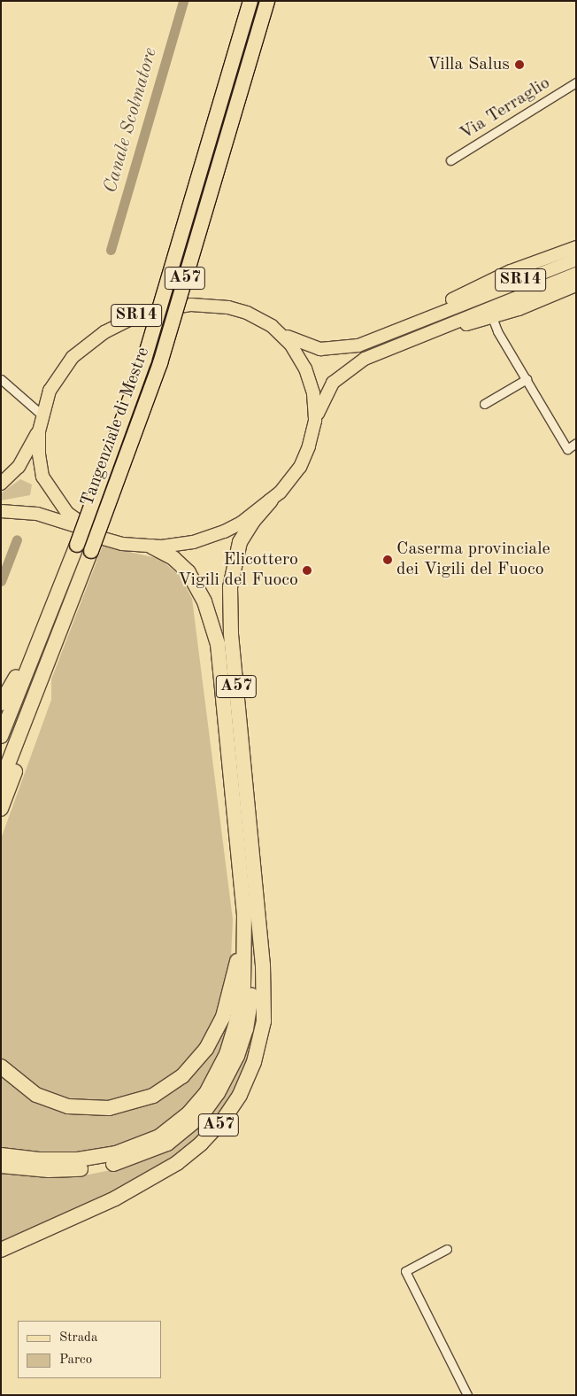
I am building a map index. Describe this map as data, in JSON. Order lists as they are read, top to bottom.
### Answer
{
  "streets": {
    "highway": ["A57", "Tangenziale di Mestre"],
    "main road": ["SR14"],
    "street": ["Via Terraglio"]
  },
  "crossings": [
    ["A57", "SR14"],
    ["A57", "Tangenziale di Mestre"]
  ],
  "water": ["Canale Scolmatore"],
  "places": ["Villa Salus", "Caserma provinciale dei Vigili del Fuoco", "Elicottero Vigili del Fuoco"],
  "legend": ["Strada", "Parco"]
}
